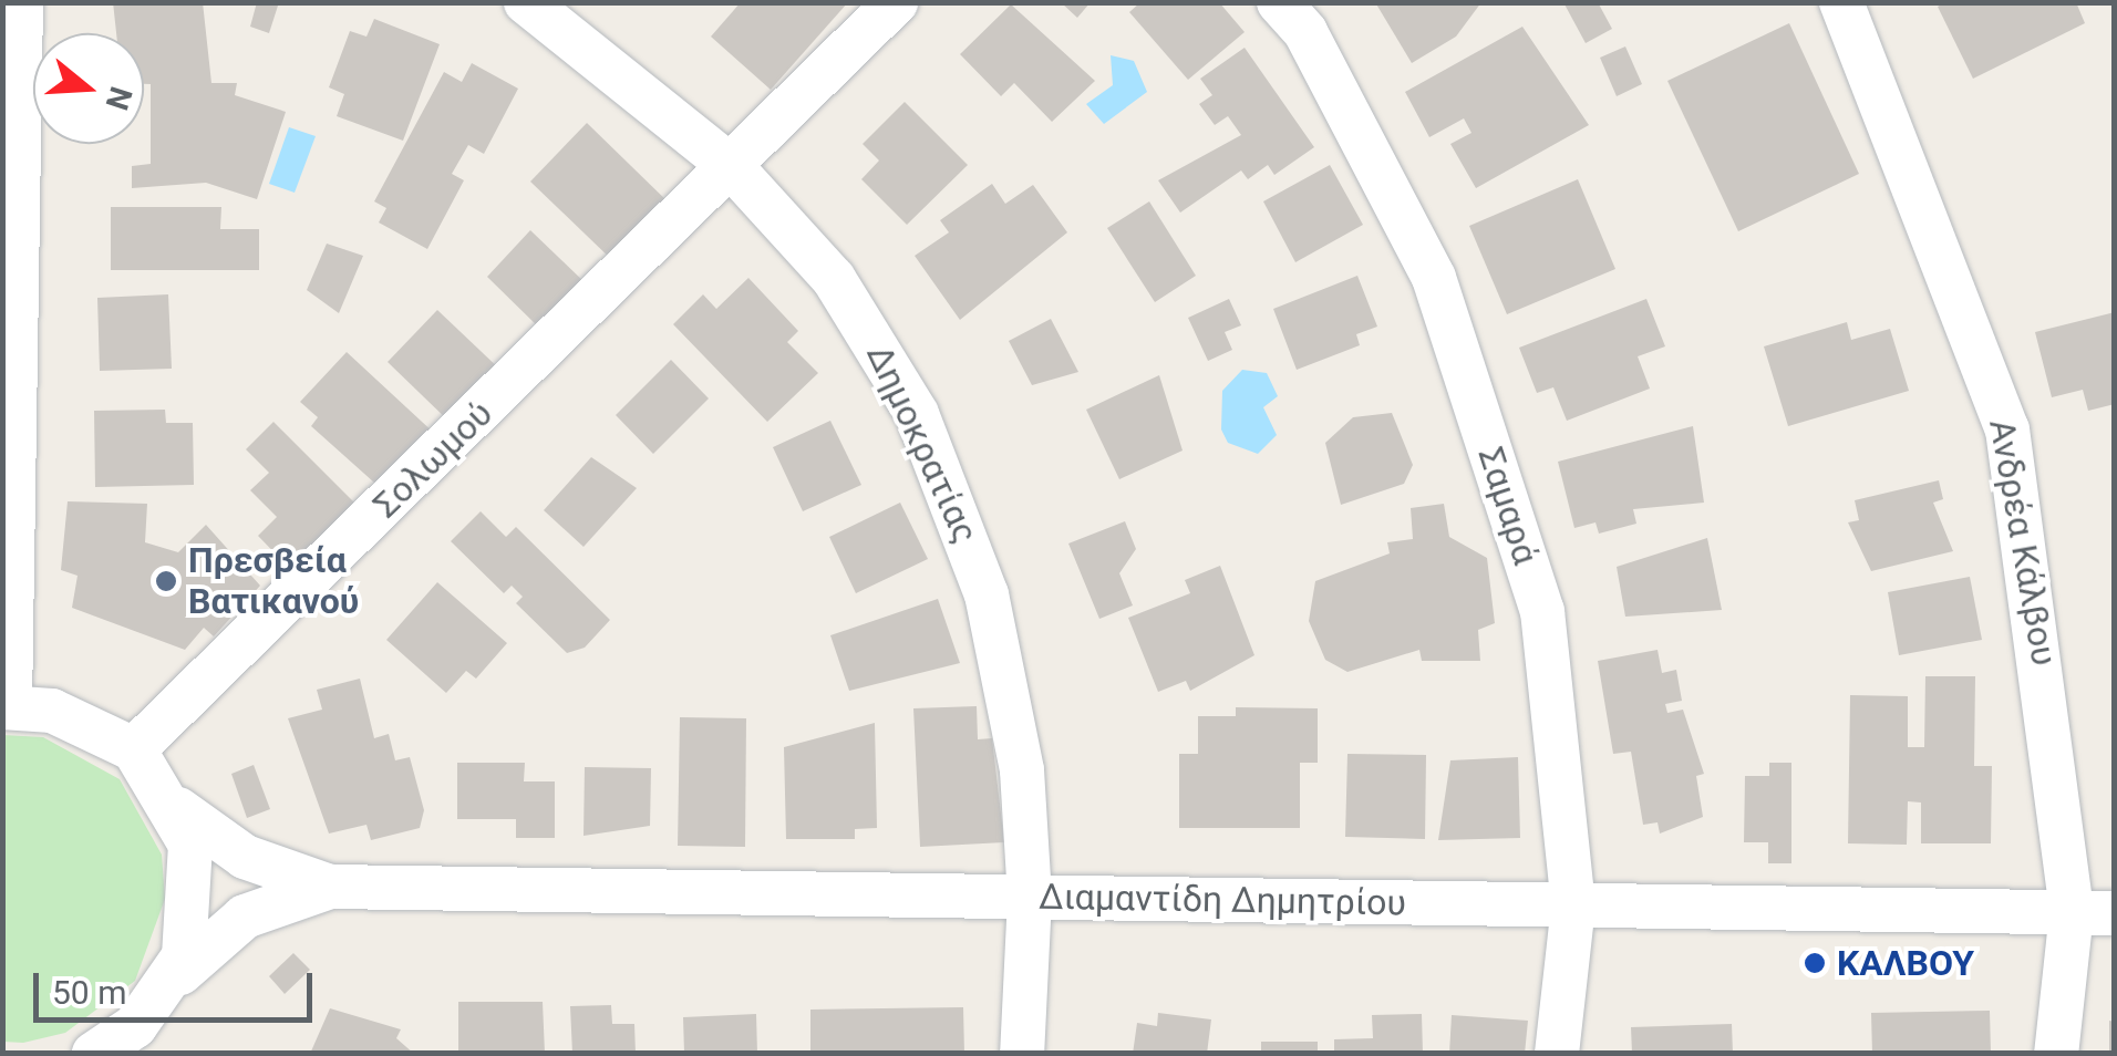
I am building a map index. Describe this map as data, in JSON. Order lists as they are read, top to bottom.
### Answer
{
  "streets": {
    "street": [
      "Δημοκρατίας",
      "Σολωμού",
      "Σαμαρά",
      "Ανδρέα Κάλβου",
      "Διαμαντίδη Δημητρίου"
    ]
  },
  "crossings": [
    ["Δημοκρατίας", "Σολωμού"],
    ["Δημοκρατίας", "Διαμαντίδη Δημητρίου"],
    ["Σαμαρά", "Διαμαντίδη Δημητρίου"],
    ["Ανδρέα Κάλβου", "Διαμαντίδη Δημητρίου"]
  ],
  "places": ["Πρεσβεία Βατικανού", "ΚΑΛΒΟΥ"],
  "scale_bar": "50 m",
  "north": "right"
}
